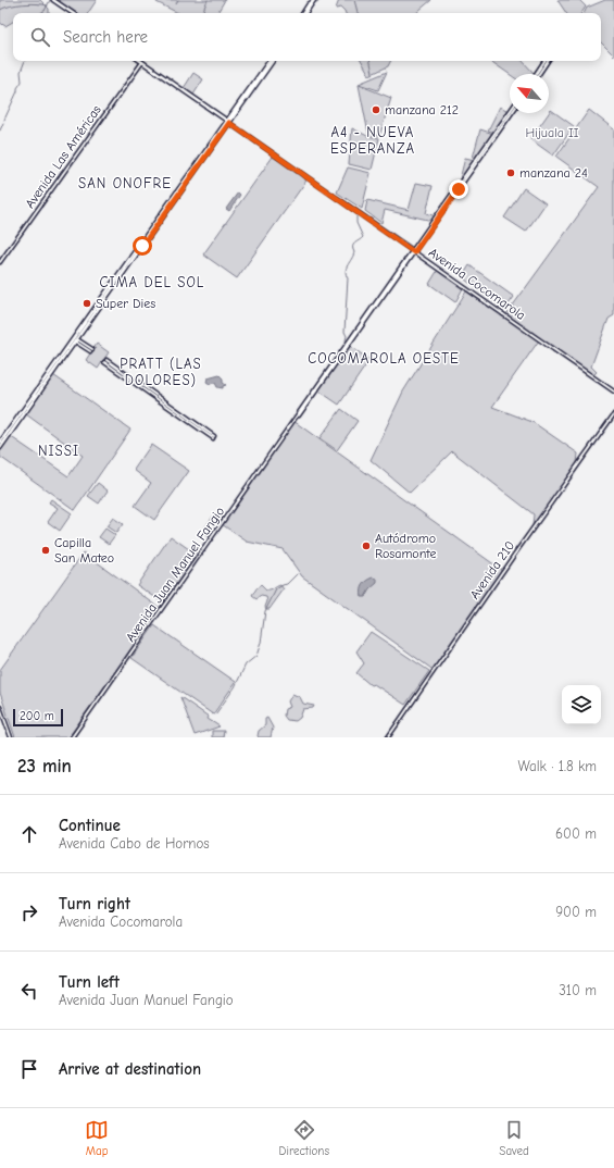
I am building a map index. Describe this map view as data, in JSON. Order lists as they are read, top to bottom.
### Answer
{
  "streets": {
    "main road": [
      "Avenida Las Américas",
      "Avenida Cocomarola",
      "Avenida 210",
      "Avenida Juan Manuel Fangio"
    ]
  },
  "crossings": [
    ["Avenida Las Américas", "Avenida Cocomarola"],
    ["Avenida Cocomarola", "Avenida Juan Manuel Fangio"]
  ],
  "districts": [
    "A4 - NUEVA ESPERANZA",
    "SAN ONOFRE",
    "CIMA DEL SOL",
    "COCOMAROLA OESTE",
    "PRATT (LAS DOLORES)",
    "NISSI"
  ],
  "parks": ["Hijuala II"],
  "places": [
    "manzana 212",
    "manzana 24",
    "Super Dies",
    "Autódromo Rosamonte",
    "Capilla San Mateo"
  ],
  "scale_bar": "200 m",
  "north": "top left",
  "page": {
    "search": "Search here",
    "scale": "200 m",
    "heading": ["23 min", "Walk · 1.8 km"],
    "list": [
      ["Continue", "Avenida Cabo de Hornos", "600 m"],
      ["Turn right", "Avenida Cocomarola", "900 m"],
      ["Turn left", "Avenida Juan Manuel Fangio", "310 m"],
      "Arrive at destination"
    ],
    "nav": ["Map", "Directions", "Saved"]
  }
}
